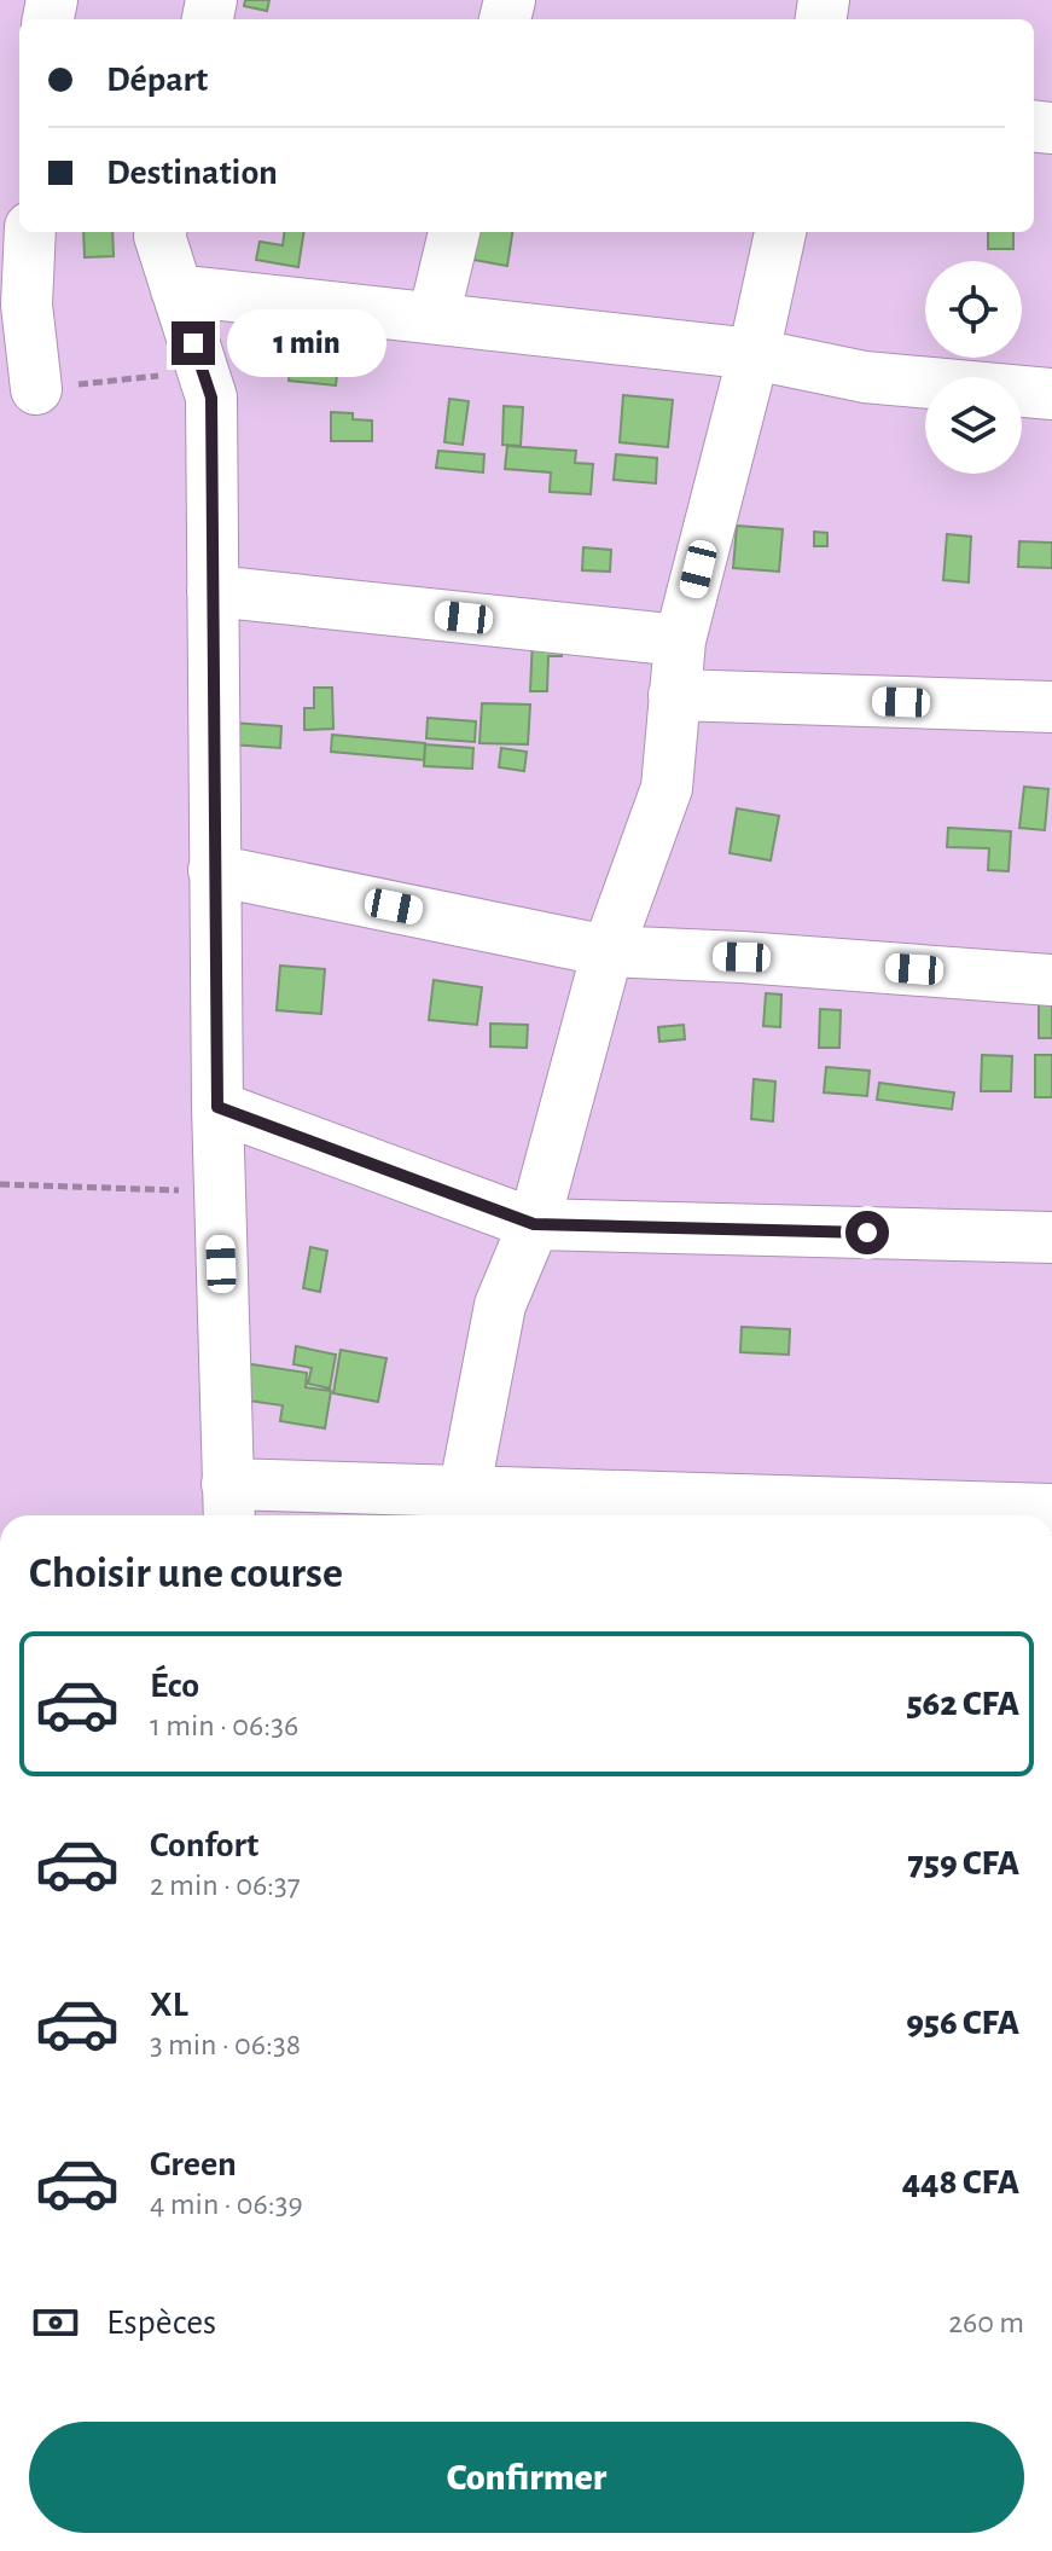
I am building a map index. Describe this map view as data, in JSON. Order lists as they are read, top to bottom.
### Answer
{
  "page": {
    "banner": ["Départ", "Destination"],
    "bubble": "1 min",
    "heading": "Choisir une course",
    "list": [
      {
        "name": "Éco",
        "note": "1 min · 06:36",
        "value": "562 CFA"
      },
      {
        "name": "Confort",
        "note": "2 min · 06:37",
        "value": "759 CFA"
      },
      {
        "name": "XL",
        "note": "3 min · 06:38",
        "value": "956 CFA"
      },
      {
        "name": "Green",
        "note": "4 min · 06:39",
        "value": "448 CFA"
      }
    ],
    "pay": ["Espèces", "260 m"],
    "buttons": "Confirmer"
  }
}
